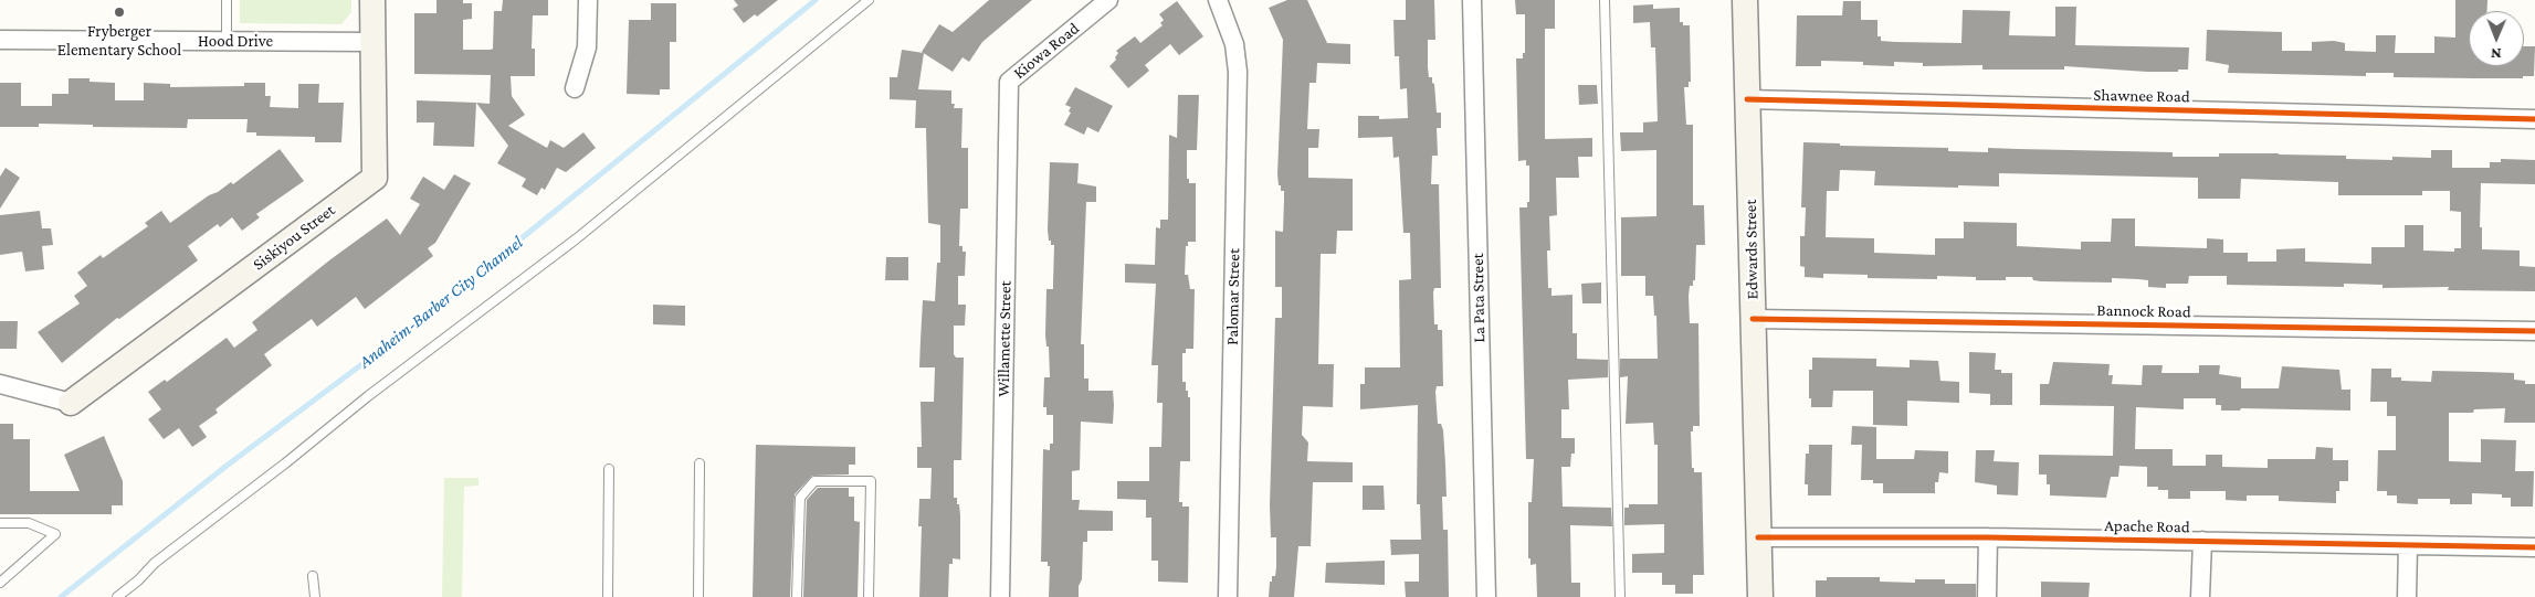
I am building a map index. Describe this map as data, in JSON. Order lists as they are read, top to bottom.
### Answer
{
  "streets": {
    "street": [
      "Hood Drive",
      "Kiowa Road",
      "Shawnee Road",
      "Siskiyou Street",
      "Edwards Street",
      "Palomar Street",
      "La Pata Street",
      "Bannock Road",
      "Willamette Street",
      "Apache Road"
    ]
  },
  "crossings": [
    ["Hood Drive", "Siskiyou Street"],
    ["Kiowa Road", "Willamette Street"],
    ["Shawnee Road", "Edwards Street"],
    ["Edwards Street", "Bannock Road"],
    ["Edwards Street", "Apache Road"]
  ],
  "water": ["Anaheim-Barber City Channel"],
  "places": ["Fryberger Elementary School"],
  "north": "bottom"
}
